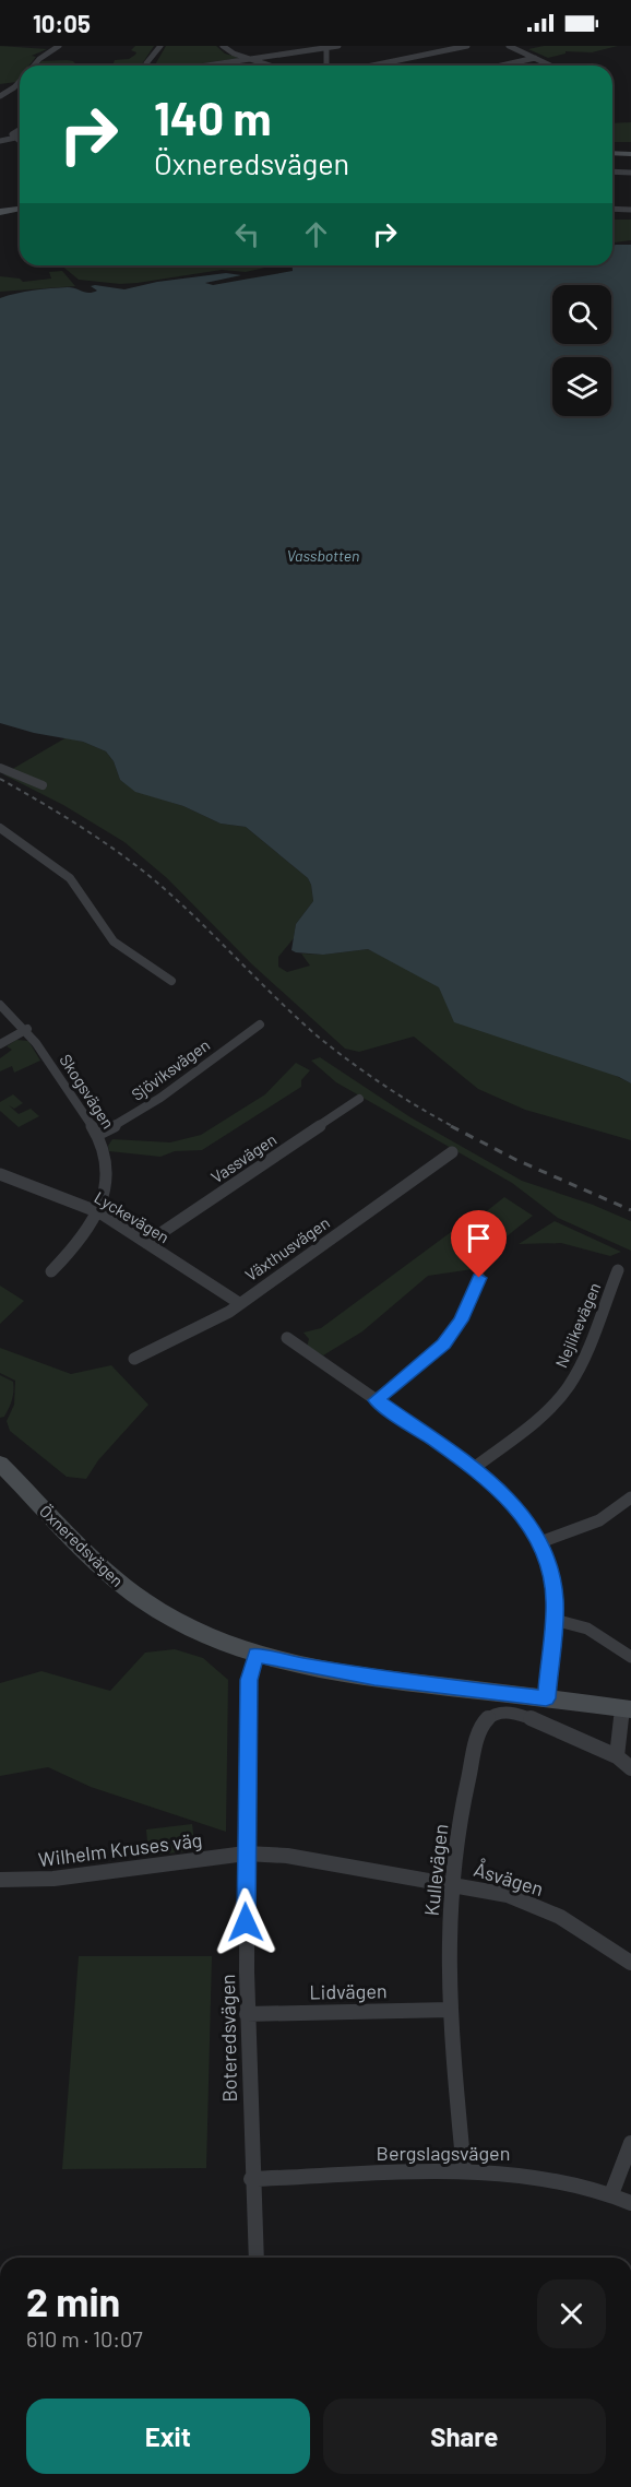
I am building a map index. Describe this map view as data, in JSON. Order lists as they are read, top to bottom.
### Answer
{
  "streets": {
    "street": [
      "Sjöviksvägen",
      "Skogsvägen",
      "Vassvägen",
      "Lyckevägen",
      "Växthusvägen",
      "Nejlikevägen",
      "Öxneredsvägen",
      "Wilhelm Kruses väg",
      "Kullevägen",
      "Åsvägen",
      "Lidvägen",
      "Boteredsvägen",
      "Bergslagsvägen"
    ]
  },
  "crossings": [
    ["Sjöviksvägen", "Skogsvägen"],
    ["Skogsvägen", "Lyckevägen"],
    ["Vassvägen", "Lyckevägen"],
    ["Lyckevägen", "Växthusvägen"],
    ["Öxneredsvägen", "Boteredsvägen"],
    ["Wilhelm Kruses väg", "Åsvägen"],
    ["Wilhelm Kruses väg", "Boteredsvägen"],
    ["Kullevägen", "Åsvägen"],
    ["Kullevägen", "Lidvägen"],
    ["Kullevägen", "Bergslagsvägen"],
    ["Åsvägen", "Boteredsvägen"],
    ["Lidvägen", "Boteredsvägen"],
    ["Boteredsvägen", "Bergslagsvägen"]
  ],
  "water": ["Vassbotten"],
  "page": {
    "status": "10:05",
    "turn": ["140 m", "Öxneredsvägen"],
    "heading": ["2 min", "610 m · 10:07"],
    "buttons": ["Exit", "Share"]
  }
}
